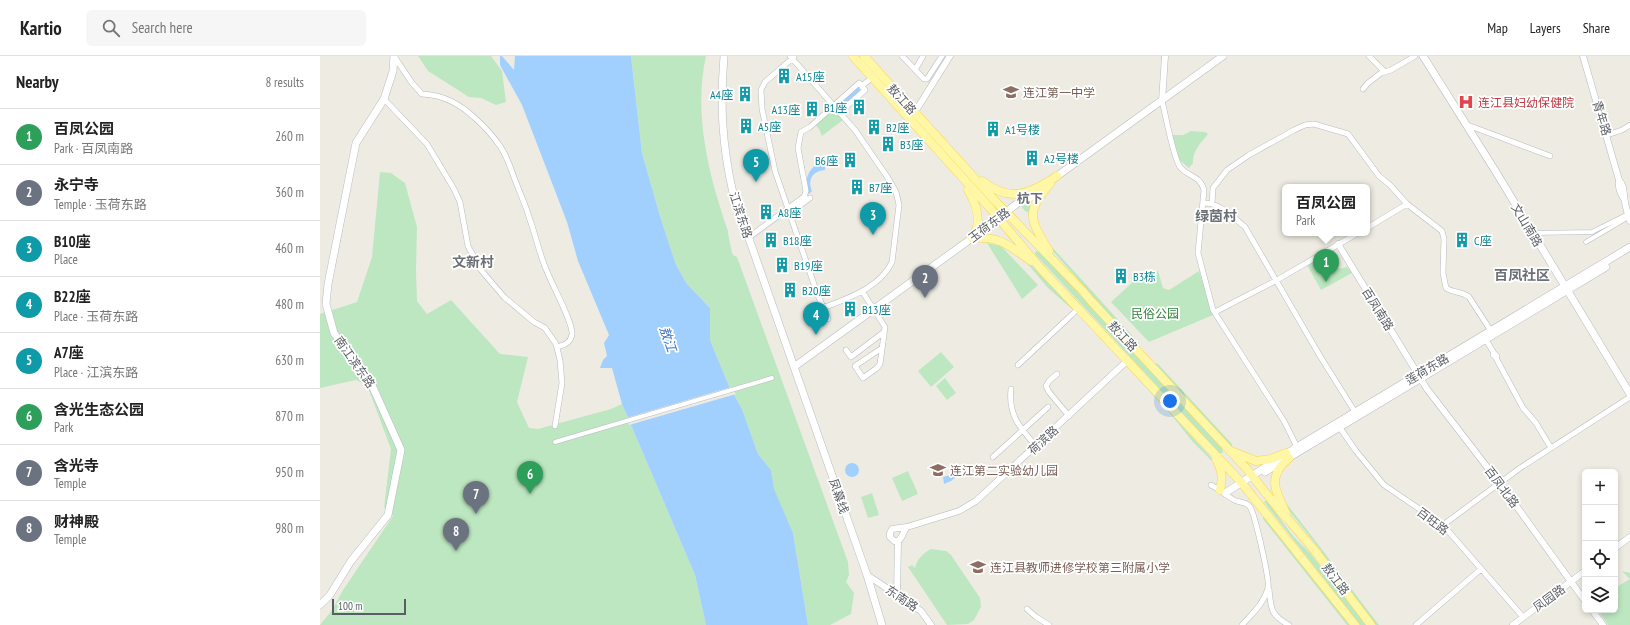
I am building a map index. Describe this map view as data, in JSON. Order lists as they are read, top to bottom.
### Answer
{
  "streets": {
    "main road": [
      "敖江路",
      "江滨东路",
      "玉荷东路",
      "文山南路",
      "南江滨东路",
      "莲荷东路",
      "凤幕线"
    ],
    "street": [
      "青年路",
      "百凤南路",
      "荷滨路",
      "百凤北路",
      "百旺路",
      "东南路",
      "凤园路"
    ]
  },
  "crossings": [
    ["敖江路", "玉荷东路"],
    ["敖江路", "莲荷东路"],
    ["敖江路", "荷滨路"],
    ["江滨东路", "玉荷东路"],
    ["江滨东路", "凤幕线"],
    ["玉荷东路", "凤幕线"],
    ["文山南路", "莲荷东路"],
    ["百凤南路", "莲荷东路"],
    ["百凤南路", "百凤北路"],
    ["莲荷东路", "百凤北路"],
    ["莲荷东路", "百旺路"],
    ["荷滨路", "东南路"],
    ["百凤北路", "凤园路"],
    ["凤幕线", "东南路"],
    ["百旺路", "凤园路"]
  ],
  "districts": [
    "杭下",
    "绿茵村",
    "文新村",
    "百凤社区"
  ],
  "water": ["敖江"],
  "parks": ["民俗公园"],
  "places": {
    "building": [
      "A15座",
      "A4座",
      "B1座",
      "A13座",
      "A5座",
      "B2座",
      "A1号楼",
      "B3座",
      "A2号楼",
      "B6座",
      "B7座",
      "A8座",
      "B18座",
      "C座",
      "B19座",
      "B3栋",
      "B20座",
      "B13座"
    ],
    "school or university": ["连江第一中学", "连江第二实验幼儿园", "连江县教师进修学校第三附属小学"],
    "hospital": ["连江县妇幼保健院"]
  },
  "scale_bar": "100 m",
  "page": {
    "header": "Kartio",
    "search": "Search here",
    "nav": ["Map", "Layers", "Share"],
    "heading": ["Nearby", "8 results"],
    "list": [
      {
        "mark": "1",
        "name": "百凤公园",
        "note": "Park · 百凤南路",
        "value": "260 m"
      },
      {
        "mark": "2",
        "name": "永宁寺",
        "note": "Temple · 玉荷东路",
        "value": "360 m"
      },
      {
        "mark": "3",
        "name": "B10座",
        "note": "Place",
        "value": "460 m"
      },
      {
        "mark": "4",
        "name": "B22座",
        "note": "Place · 玉荷东路",
        "value": "480 m"
      },
      {
        "mark": "5",
        "name": "A7座",
        "note": "Place · 江滨东路",
        "value": "630 m"
      },
      {
        "mark": "6",
        "name": "含光生态公园",
        "note": "Park",
        "value": "870 m"
      },
      {
        "mark": "7",
        "name": "含光寺",
        "note": "Temple",
        "value": "950 m"
      },
      {
        "mark": "8",
        "name": "财神殿",
        "note": "Temple",
        "value": "980 m"
      }
    ],
    "pins": [
      "5",
      "3",
      "1",
      "2",
      "4",
      "6",
      "7",
      "8"
    ],
    "popup": ["百凤公园", "Park"],
    "map_buttons": ["+", "−"],
    "scale": "100 m"
  }
}
